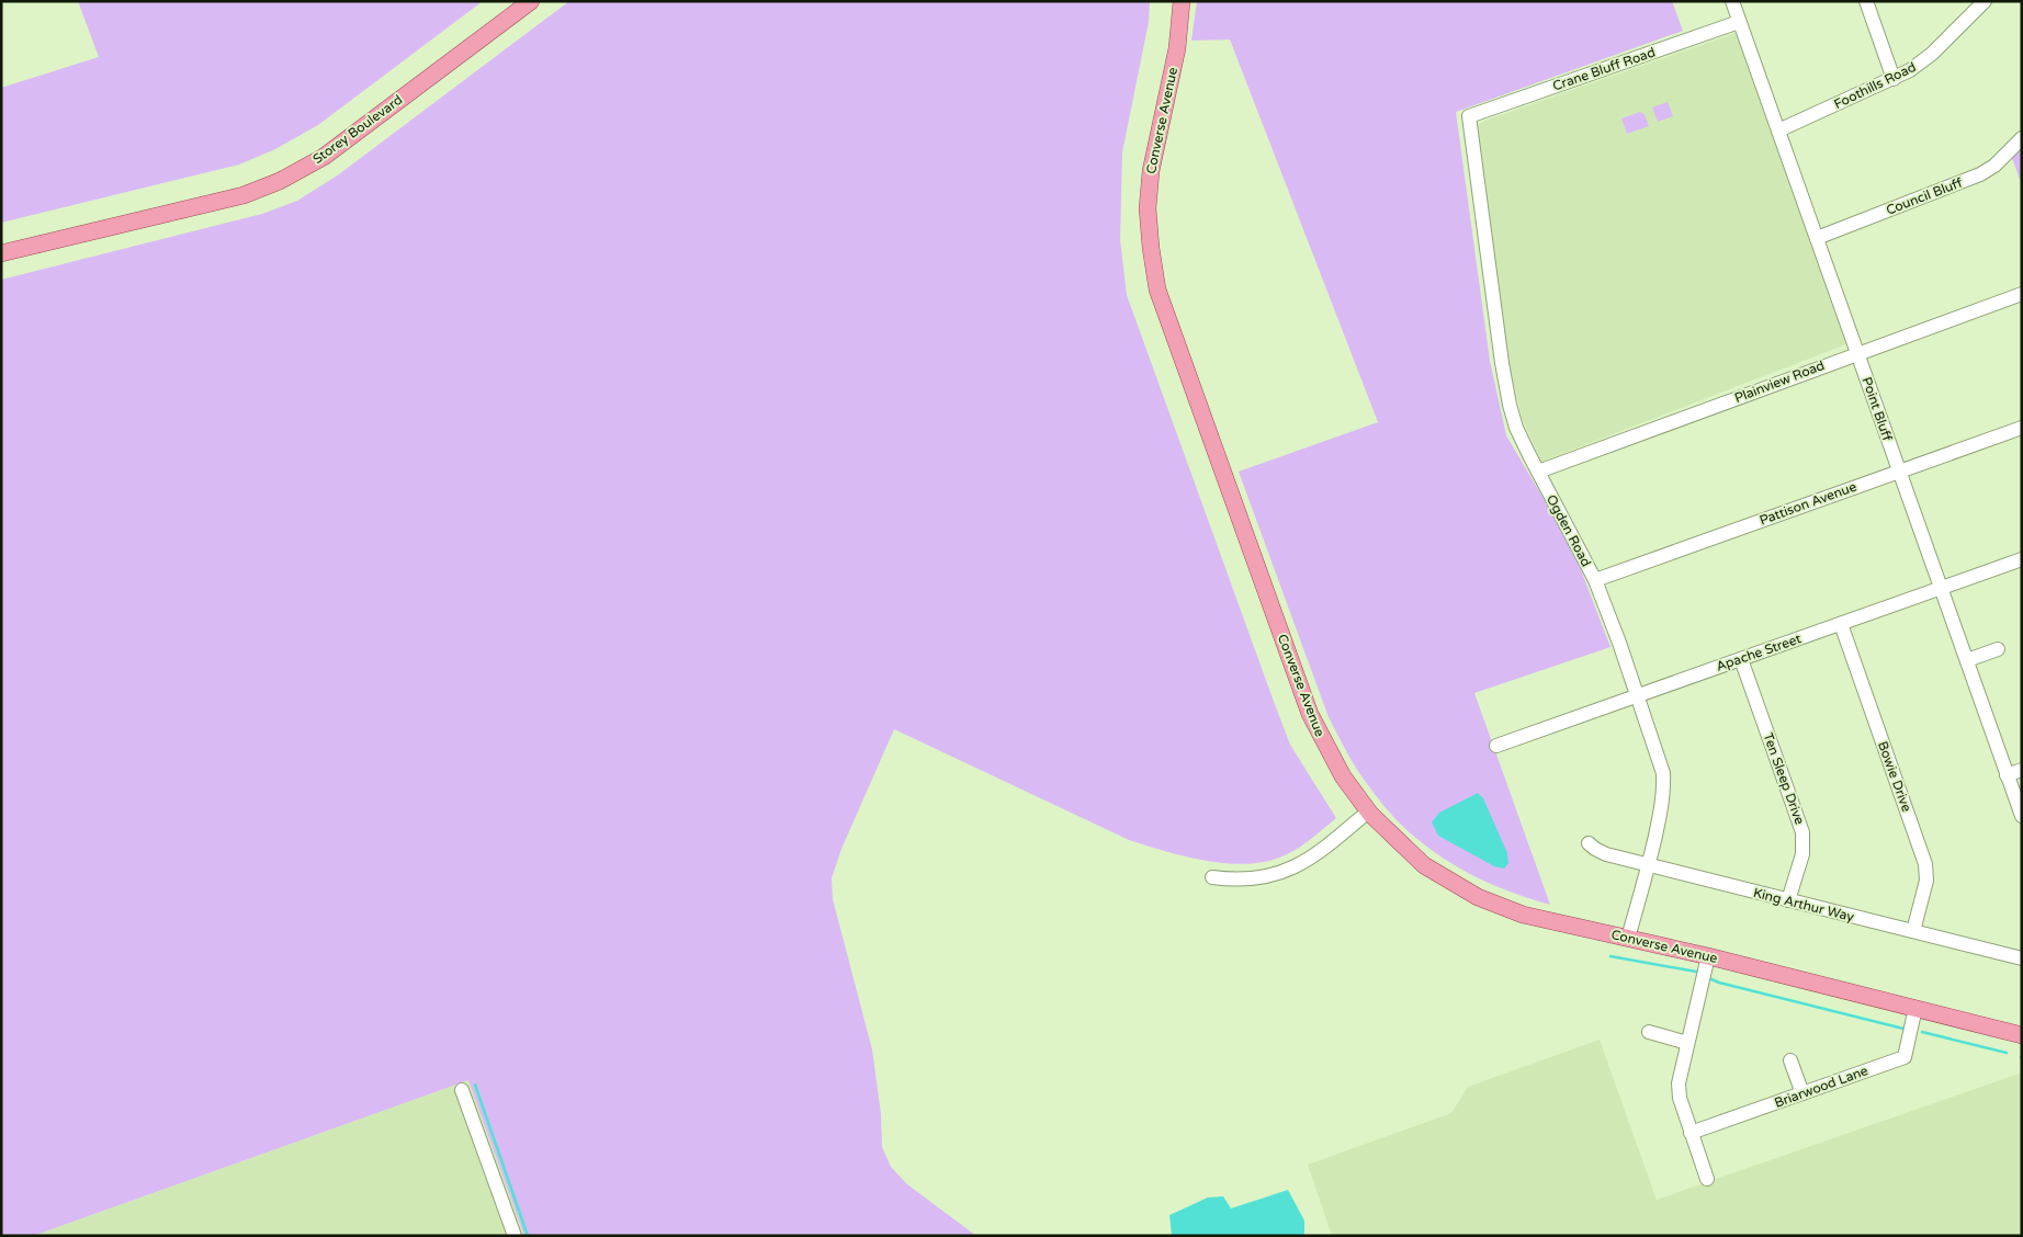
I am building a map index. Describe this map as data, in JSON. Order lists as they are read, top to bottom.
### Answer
{
  "streets": {
    "main road": ["Converse Avenue", "Storey Boulevard"],
    "street": [
      "Crane Bluff Road",
      "Foothills Road",
      "Council Bluff",
      "Plainview Road",
      "Point Bluff",
      "Pattison Avenue",
      "Ogden Road",
      "Apache Street",
      "Bowie Drive",
      "Ten Sleep Drive",
      "King Arthur Way",
      "Briarwood Lane"
    ]
  },
  "crossings": [
    ["Crane Bluff Road", "Point Bluff"],
    ["Crane Bluff Road", "Ogden Road"],
    ["Foothills Road", "Point Bluff"],
    ["Converse Avenue", "Ogden Road"],
    ["Converse Avenue", "Briarwood Lane"],
    ["Council Bluff", "Point Bluff"],
    ["Plainview Road", "Point Bluff"],
    ["Plainview Road", "Ogden Road"],
    ["Point Bluff", "Pattison Avenue"],
    ["Point Bluff", "Apache Street"],
    ["Pattison Avenue", "Ogden Road"],
    ["Ogden Road", "Apache Street"],
    ["Ogden Road", "King Arthur Way"],
    ["Apache Street", "Bowie Drive"],
    ["Apache Street", "Ten Sleep Drive"],
    ["Bowie Drive", "King Arthur Way"],
    ["Ten Sleep Drive", "King Arthur Way"]
  ]
}
